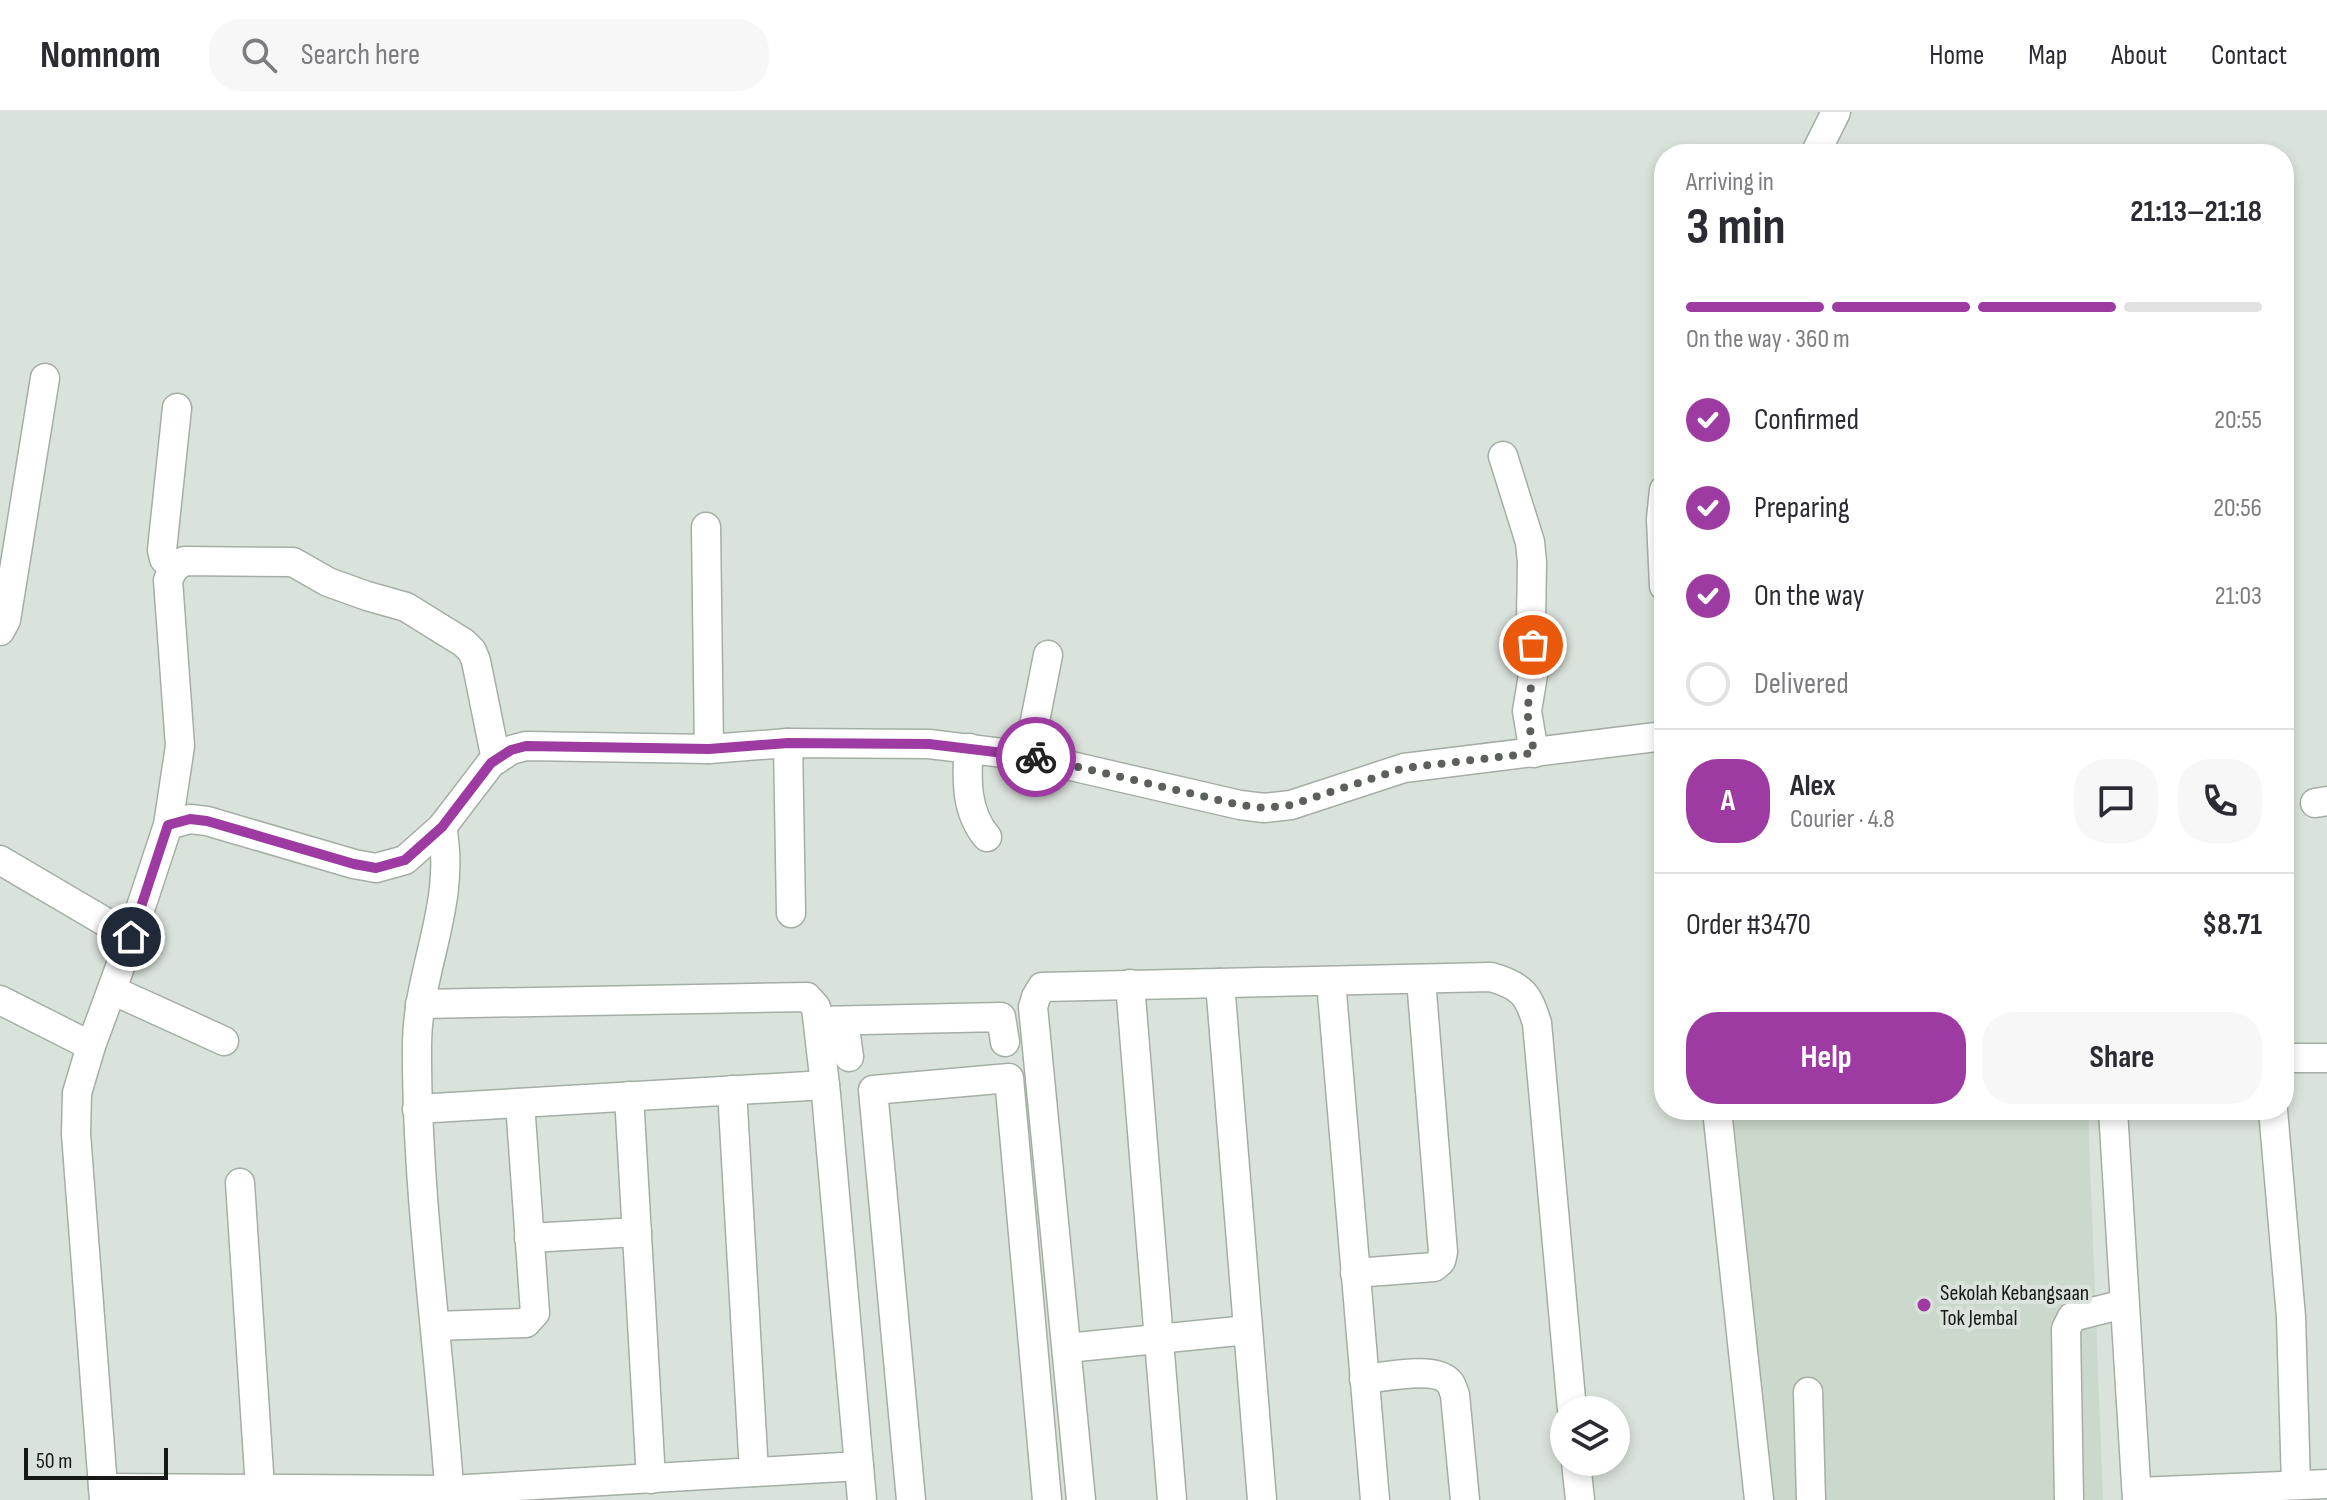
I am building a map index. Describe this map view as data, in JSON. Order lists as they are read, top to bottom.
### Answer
{
  "places": ["Sekolah Kebangsaan Tok Jembal"],
  "scale_bar": "50 m",
  "page": {
    "header": "Nomnom",
    "search": "Search here",
    "nav": [
      "Home",
      "Map",
      "About",
      "Contact"
    ],
    "heading": ["3 min", "Arriving in", "21:13–21:18"],
    "panel": [
      "Alex",
      "Courier · 4.8",
      "Order #3470",
      "$8.71"
    ],
    "bar": "On the way · 360 m",
    "list": [
      ["Confirmed", "20:55"],
      ["Preparing", "20:56"],
      ["On the way", "21:03"],
      "Delivered"
    ],
    "round": "A",
    "buttons": ["Help", "Share"],
    "scale": "50 m"
  }
}
